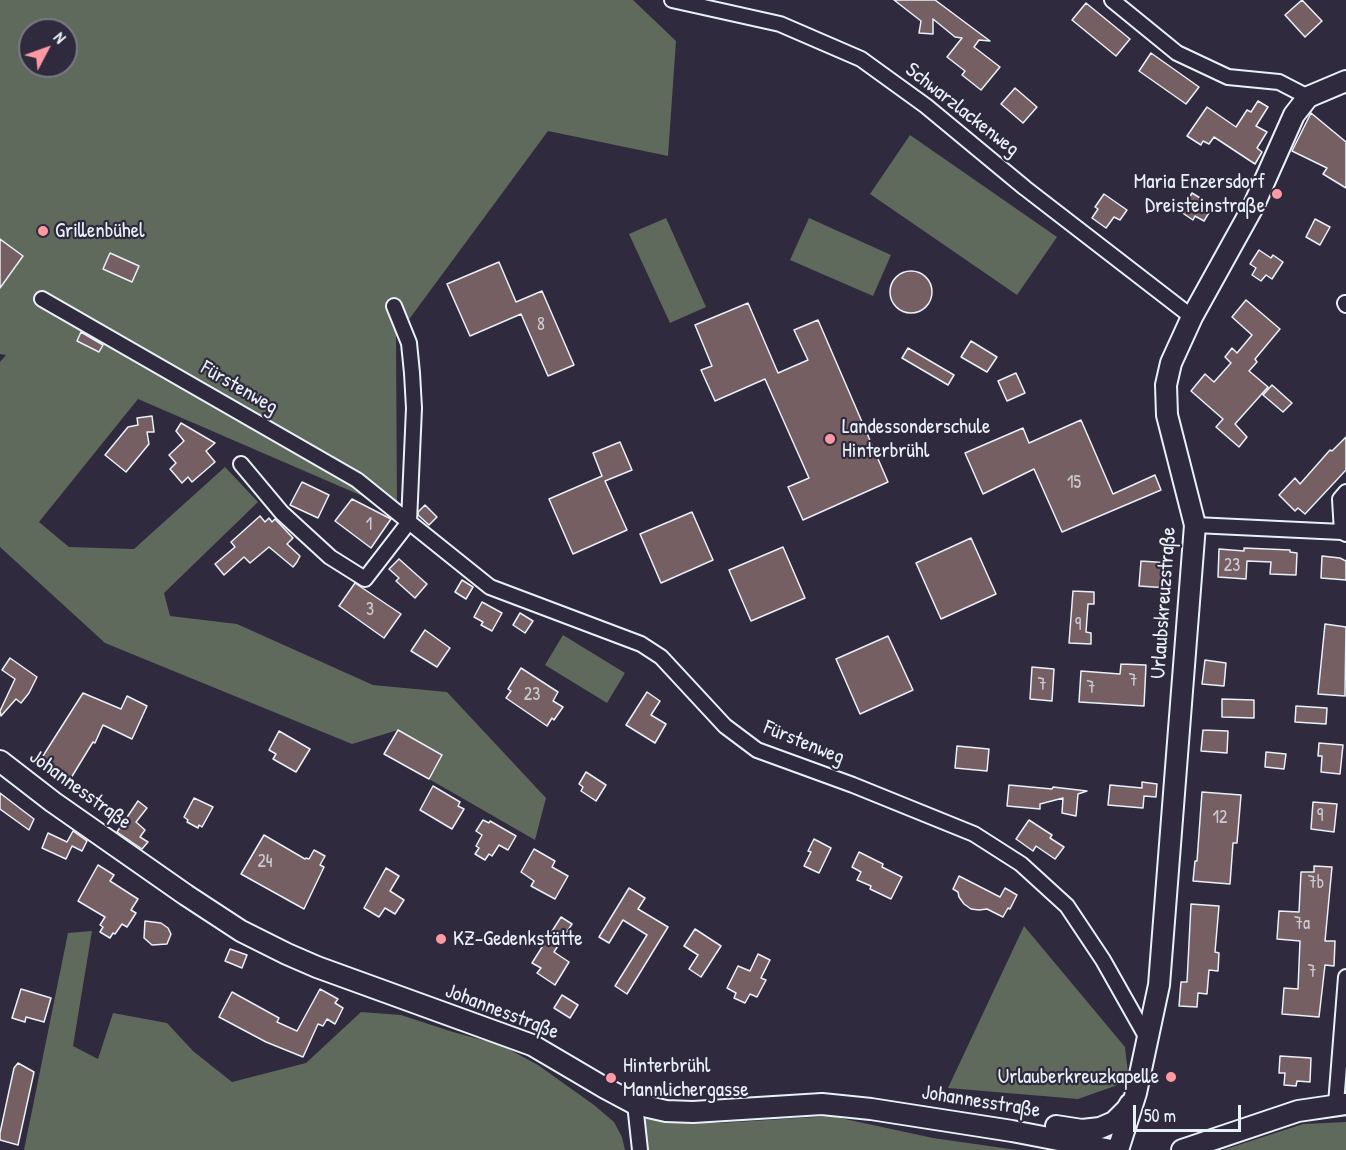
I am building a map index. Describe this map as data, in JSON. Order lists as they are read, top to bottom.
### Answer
{
  "streets": {
    "main road": ["Urlaubskreuzstraße", "Johannesstraße"],
    "street": ["Schwarzlackenweg", "Fürstenweg"]
  },
  "crossings": [
    ["Schwarzlackenweg", "Urlaubskreuzstraße"],
    ["Fürstenweg", "Urlaubskreuzstraße"]
  ],
  "places": [
    "Maria Enzersdorf Dreisteinstraße",
    "Grillenbühel",
    "Landessonderschule Hinterbrühl",
    "KZ-Gedenkstätte",
    "Urlauberkreuzkapelle",
    "Hinterbrühl Mannlichergasse"
  ],
  "house_numbers": [
    "8",
    "15",
    "1",
    "23",
    "3",
    "9",
    "7",
    "7",
    "7",
    "23",
    "9",
    "12",
    "24",
    "7b",
    "7a",
    "7"
  ],
  "scale_bar": "50 m",
  "north": "top right"
}
